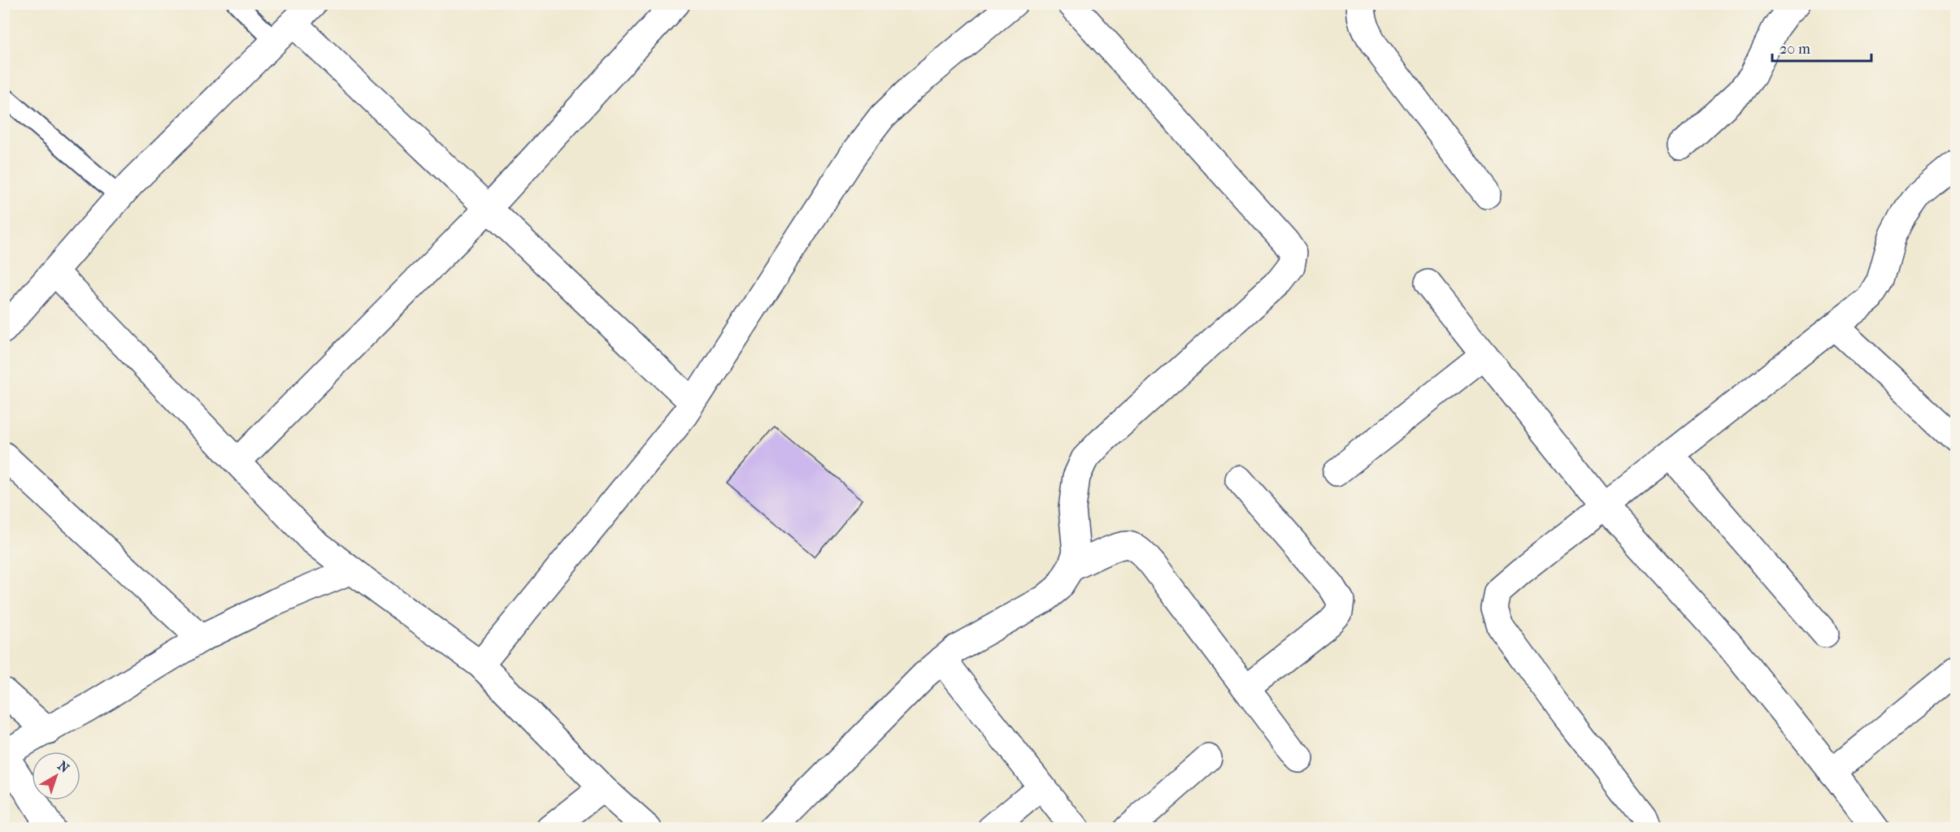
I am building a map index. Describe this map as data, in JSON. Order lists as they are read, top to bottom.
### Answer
{
  "scale_bar": "20 m",
  "north": "top right"
}
